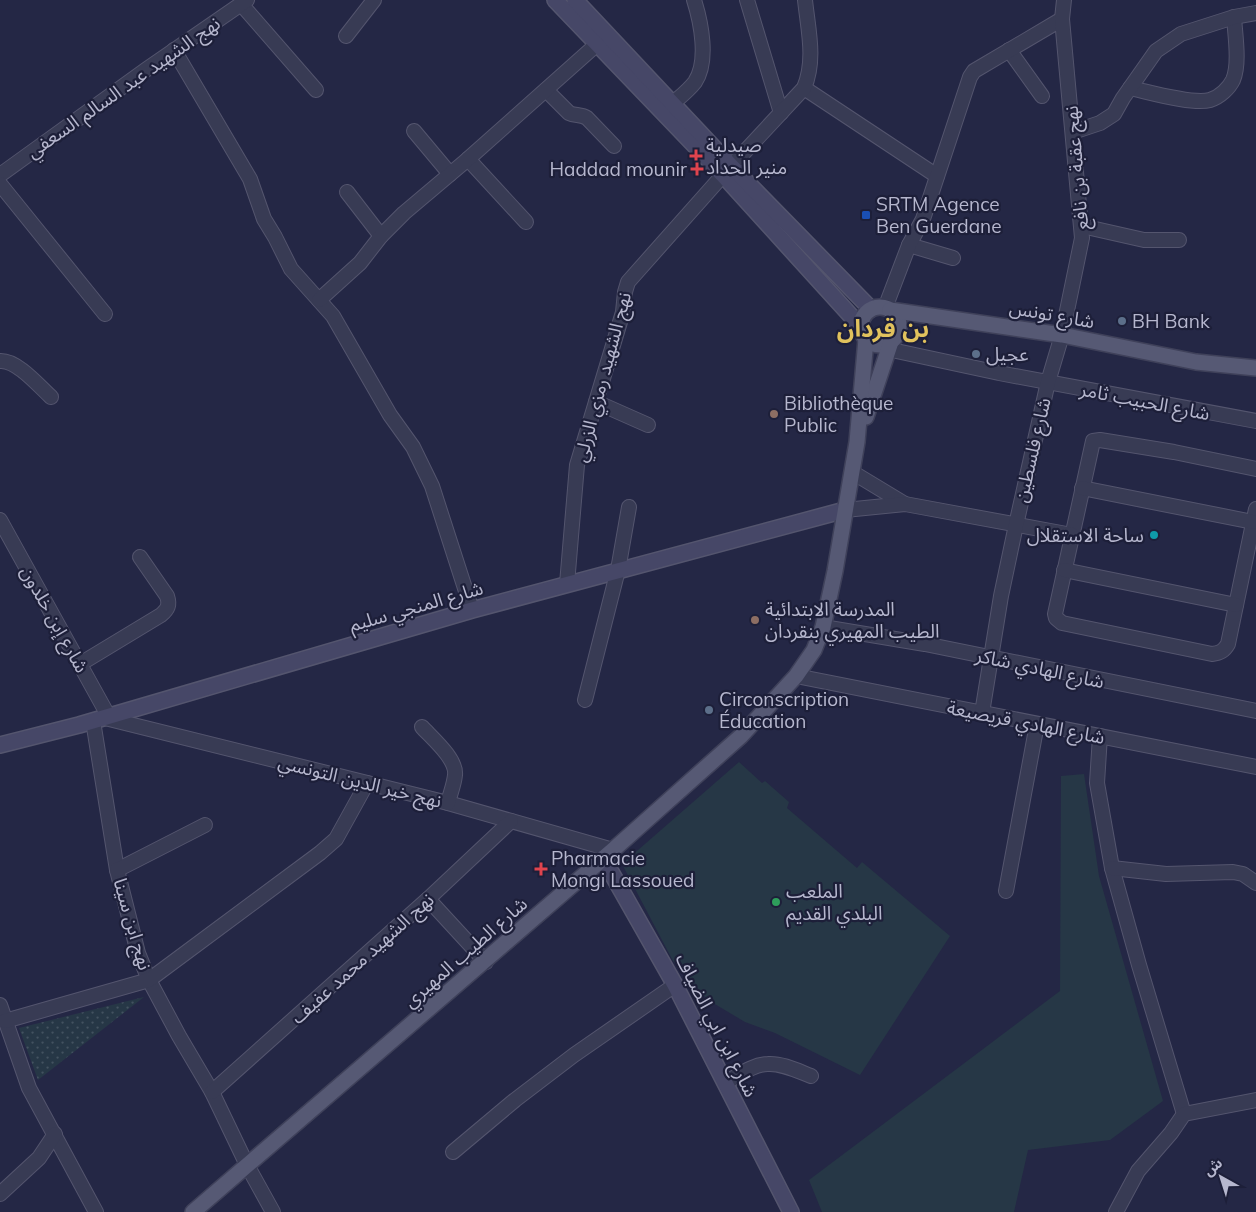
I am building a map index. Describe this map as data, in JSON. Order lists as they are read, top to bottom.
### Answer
{
  "streets": {
    "main road": ["شارع تونس", "شارع الطيب المهيري"],
    "street": [
      "نهج الشهيد عبد السالم السعفي",
      "نهج عقبة بن نافع",
      "نهج الشهيد رمزي الزرلي",
      "شارع الحبيب ثامر",
      "شارع فلسطين",
      "شارع المنجي سليم",
      "شارع إبن خلدون",
      "شارع الهادي شاكر",
      "شارع الهادي قريصيعة",
      "نهج خير الدين التونسي",
      "نهج ابن سينا",
      "نهج الشهيد محمد عفيف",
      "شارع ابن ابي الضياف"
    ]
  },
  "crossings": [
    ["نهج عقبة بن نافع", "شارع تونس"],
    ["نهج عقبة بن نافع", "شارع فلسطين"],
    ["شارع تونس", "شارع الحبيب ثامر"],
    ["شارع تونس", "شارع فلسطين"],
    ["نهج الشهيد رمزي الزرلي", "شارع المنجي سليم"],
    ["شارع الحبيب ثامر", "شارع فلسطين"],
    ["شارع فلسطين", "شارع الهادي شاكر"],
    ["شارع فلسطين", "شارع الهادي قريصيعة"],
    ["شارع المنجي سليم", "شارع إبن خلدون"],
    ["شارع المنجي سليم", "نهج خير الدين التونسي"],
    ["شارع المنجي سليم", "نهج ابن سينا"],
    ["شارع المنجي سليم", "شارع الطيب المهيري"],
    ["شارع إبن خلدون", "نهج خير الدين التونسي"],
    ["شارع إبن خلدون", "نهج ابن سينا"],
    ["شارع الهادي شاكر", "شارع الطيب المهيري"],
    ["شارع الهادي قريصيعة", "شارع الطيب المهيري"],
    ["نهج خير الدين التونسي", "نهج ابن سينا"],
    ["نهج خير الدين التونسي", "شارع الطيب المهيري"],
    ["نهج خير الدين التونسي", "نهج الشهيد محمد عفيف"],
    ["نهج خير الدين التونسي", "شارع ابن ابي الضياف"],
    ["نهج ابن سينا", "شارع الطيب المهيري"],
    ["نهج ابن سينا", "نهج الشهيد محمد عفيف"],
    ["شارع الطيب المهيري", "شارع ابن ابي الضياف"]
  ],
  "districts": ["بن قردان"],
  "places": {
    "health": ["صيدلية منير الحداد", "Haddad mounir", "Pharmacie Mongi Lassoued"],
    "transit": ["SRTM Agence Ben Guerdane"],
    "other": [
      "BH Bank",
      "عجيل",
      "Bibliothèque Public",
      "ساحة الاستقلال",
      "المدرسة الابتدائية الطيب المهيري بنقردان",
      "Circonscription Éducation",
      "الملعب البلدي القديم"
    ]
  },
  "north": "top left"
}
